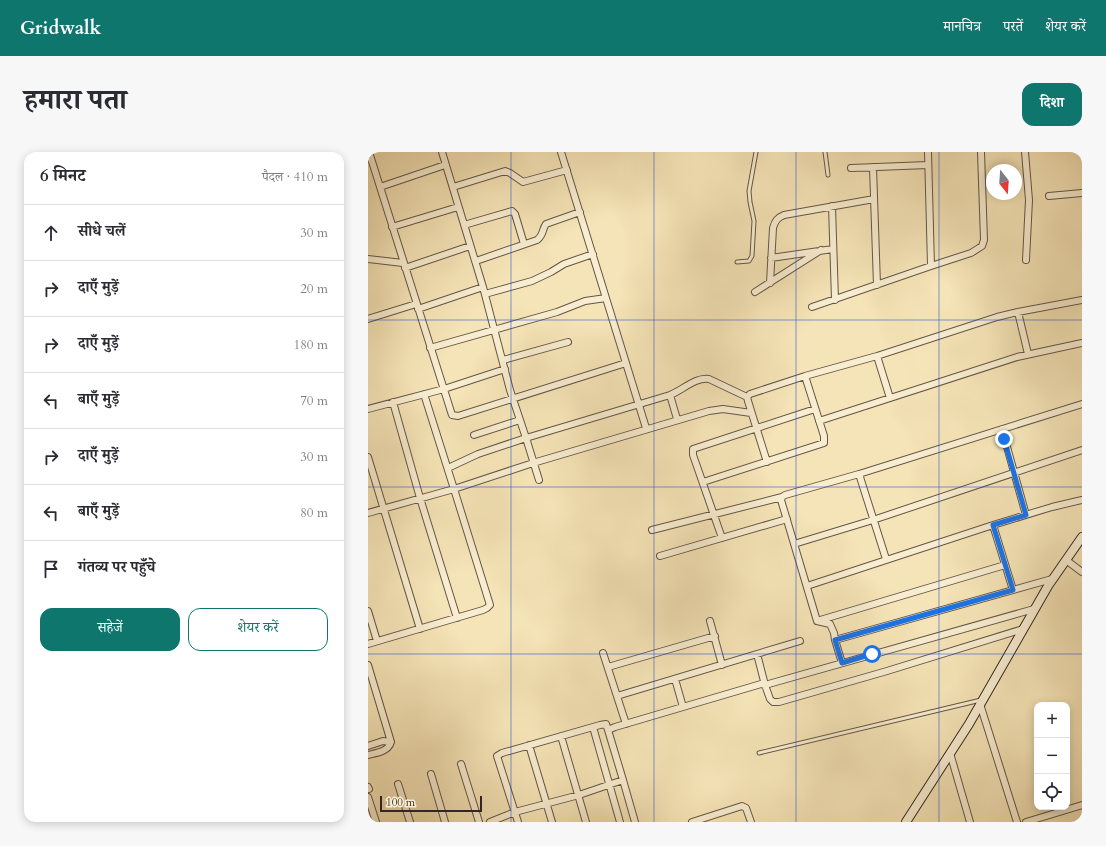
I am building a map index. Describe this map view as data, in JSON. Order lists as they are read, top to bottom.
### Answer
{
  "scale_bar": "100 m",
  "north": "bottom",
  "page": {
    "header": "Gridwalk",
    "nav": ["मानचित्र", "परतें", "शेयर करें"],
    "title": "हमारा पता",
    "buttons": [
      "दिशा",
      ["सहेजें", "शेयर करें"]
    ],
    "heading": ["6 मिनट", "पैदल · 410 m"],
    "list": [
      ["सीधे चलें", "30 m"],
      ["दाएँ मुड़ें", "20 m"],
      ["दाएँ मुड़ें", "180 m"],
      ["बाएँ मुड़ें", "70 m"],
      ["दाएँ मुड़ें", "30 m"],
      ["बाएँ मुड़ें", "80 m"],
      "गंतव्य पर पहुँचे"
    ],
    "map_buttons": ["+", "−"],
    "scale": "100 m"
  }
}
